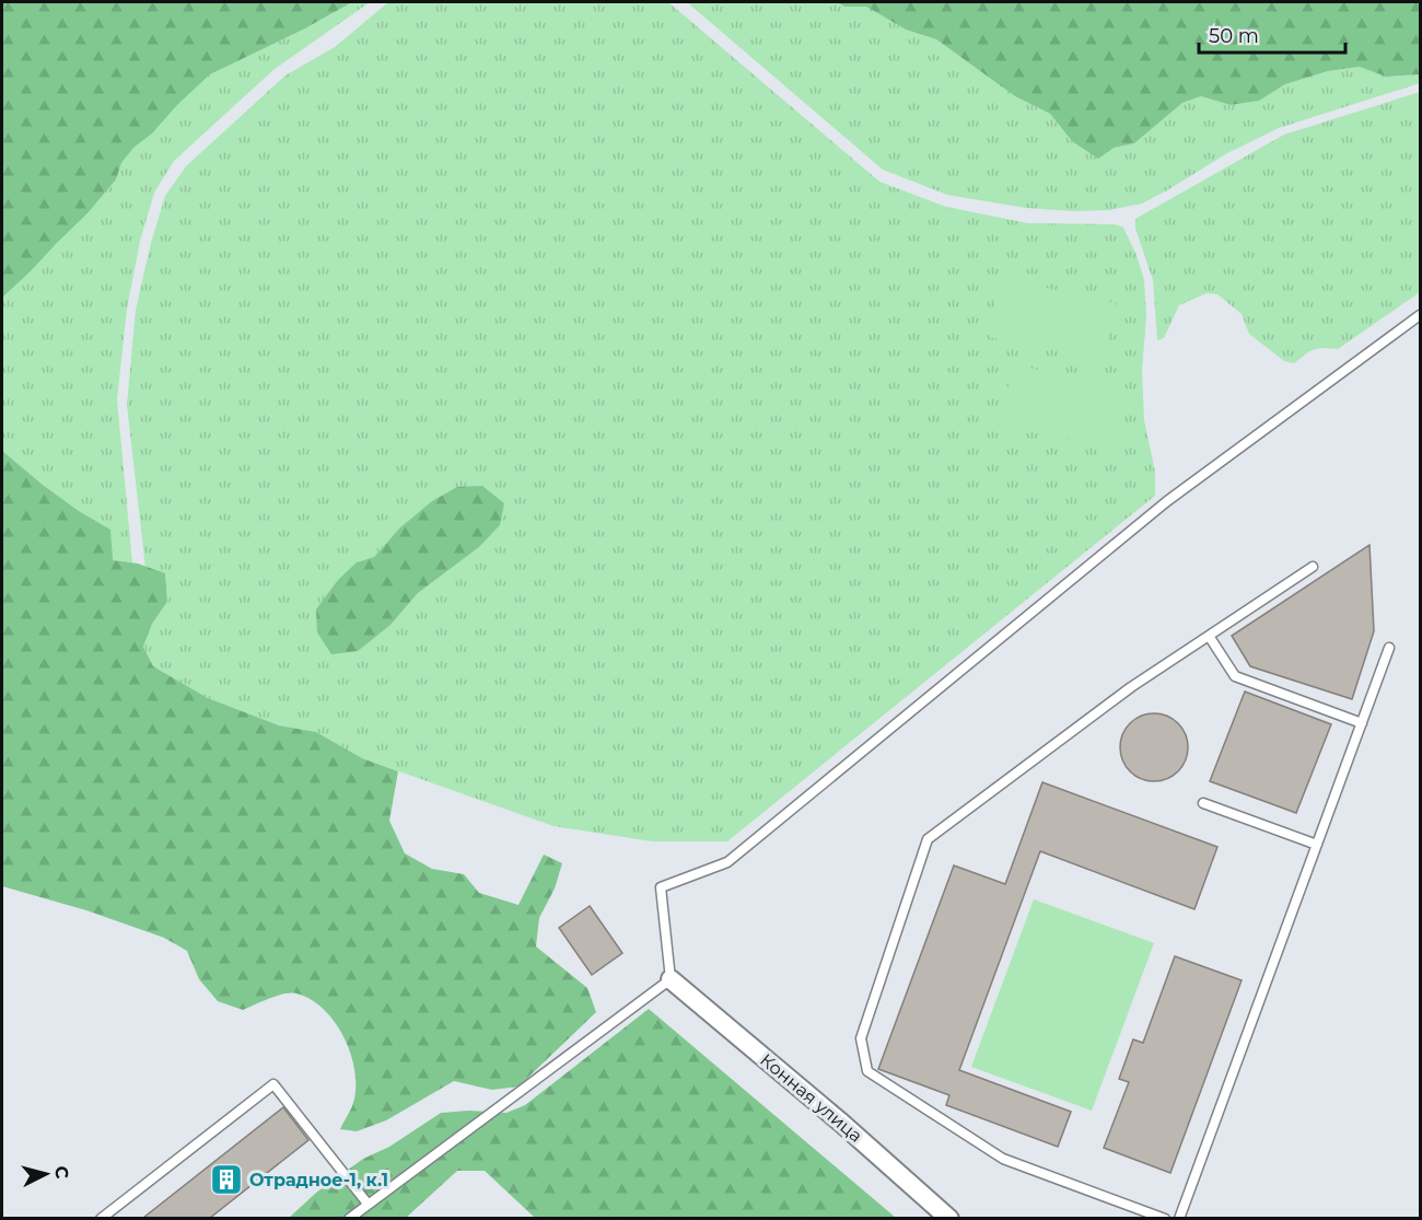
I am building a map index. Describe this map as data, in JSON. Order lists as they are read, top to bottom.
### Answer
{
  "streets": {
    "street": ["Конная улица"]
  },
  "places": {
    "building": ["Отрадное-1, к.1"]
  },
  "scale_bar": "50 m",
  "north": "right"
}
